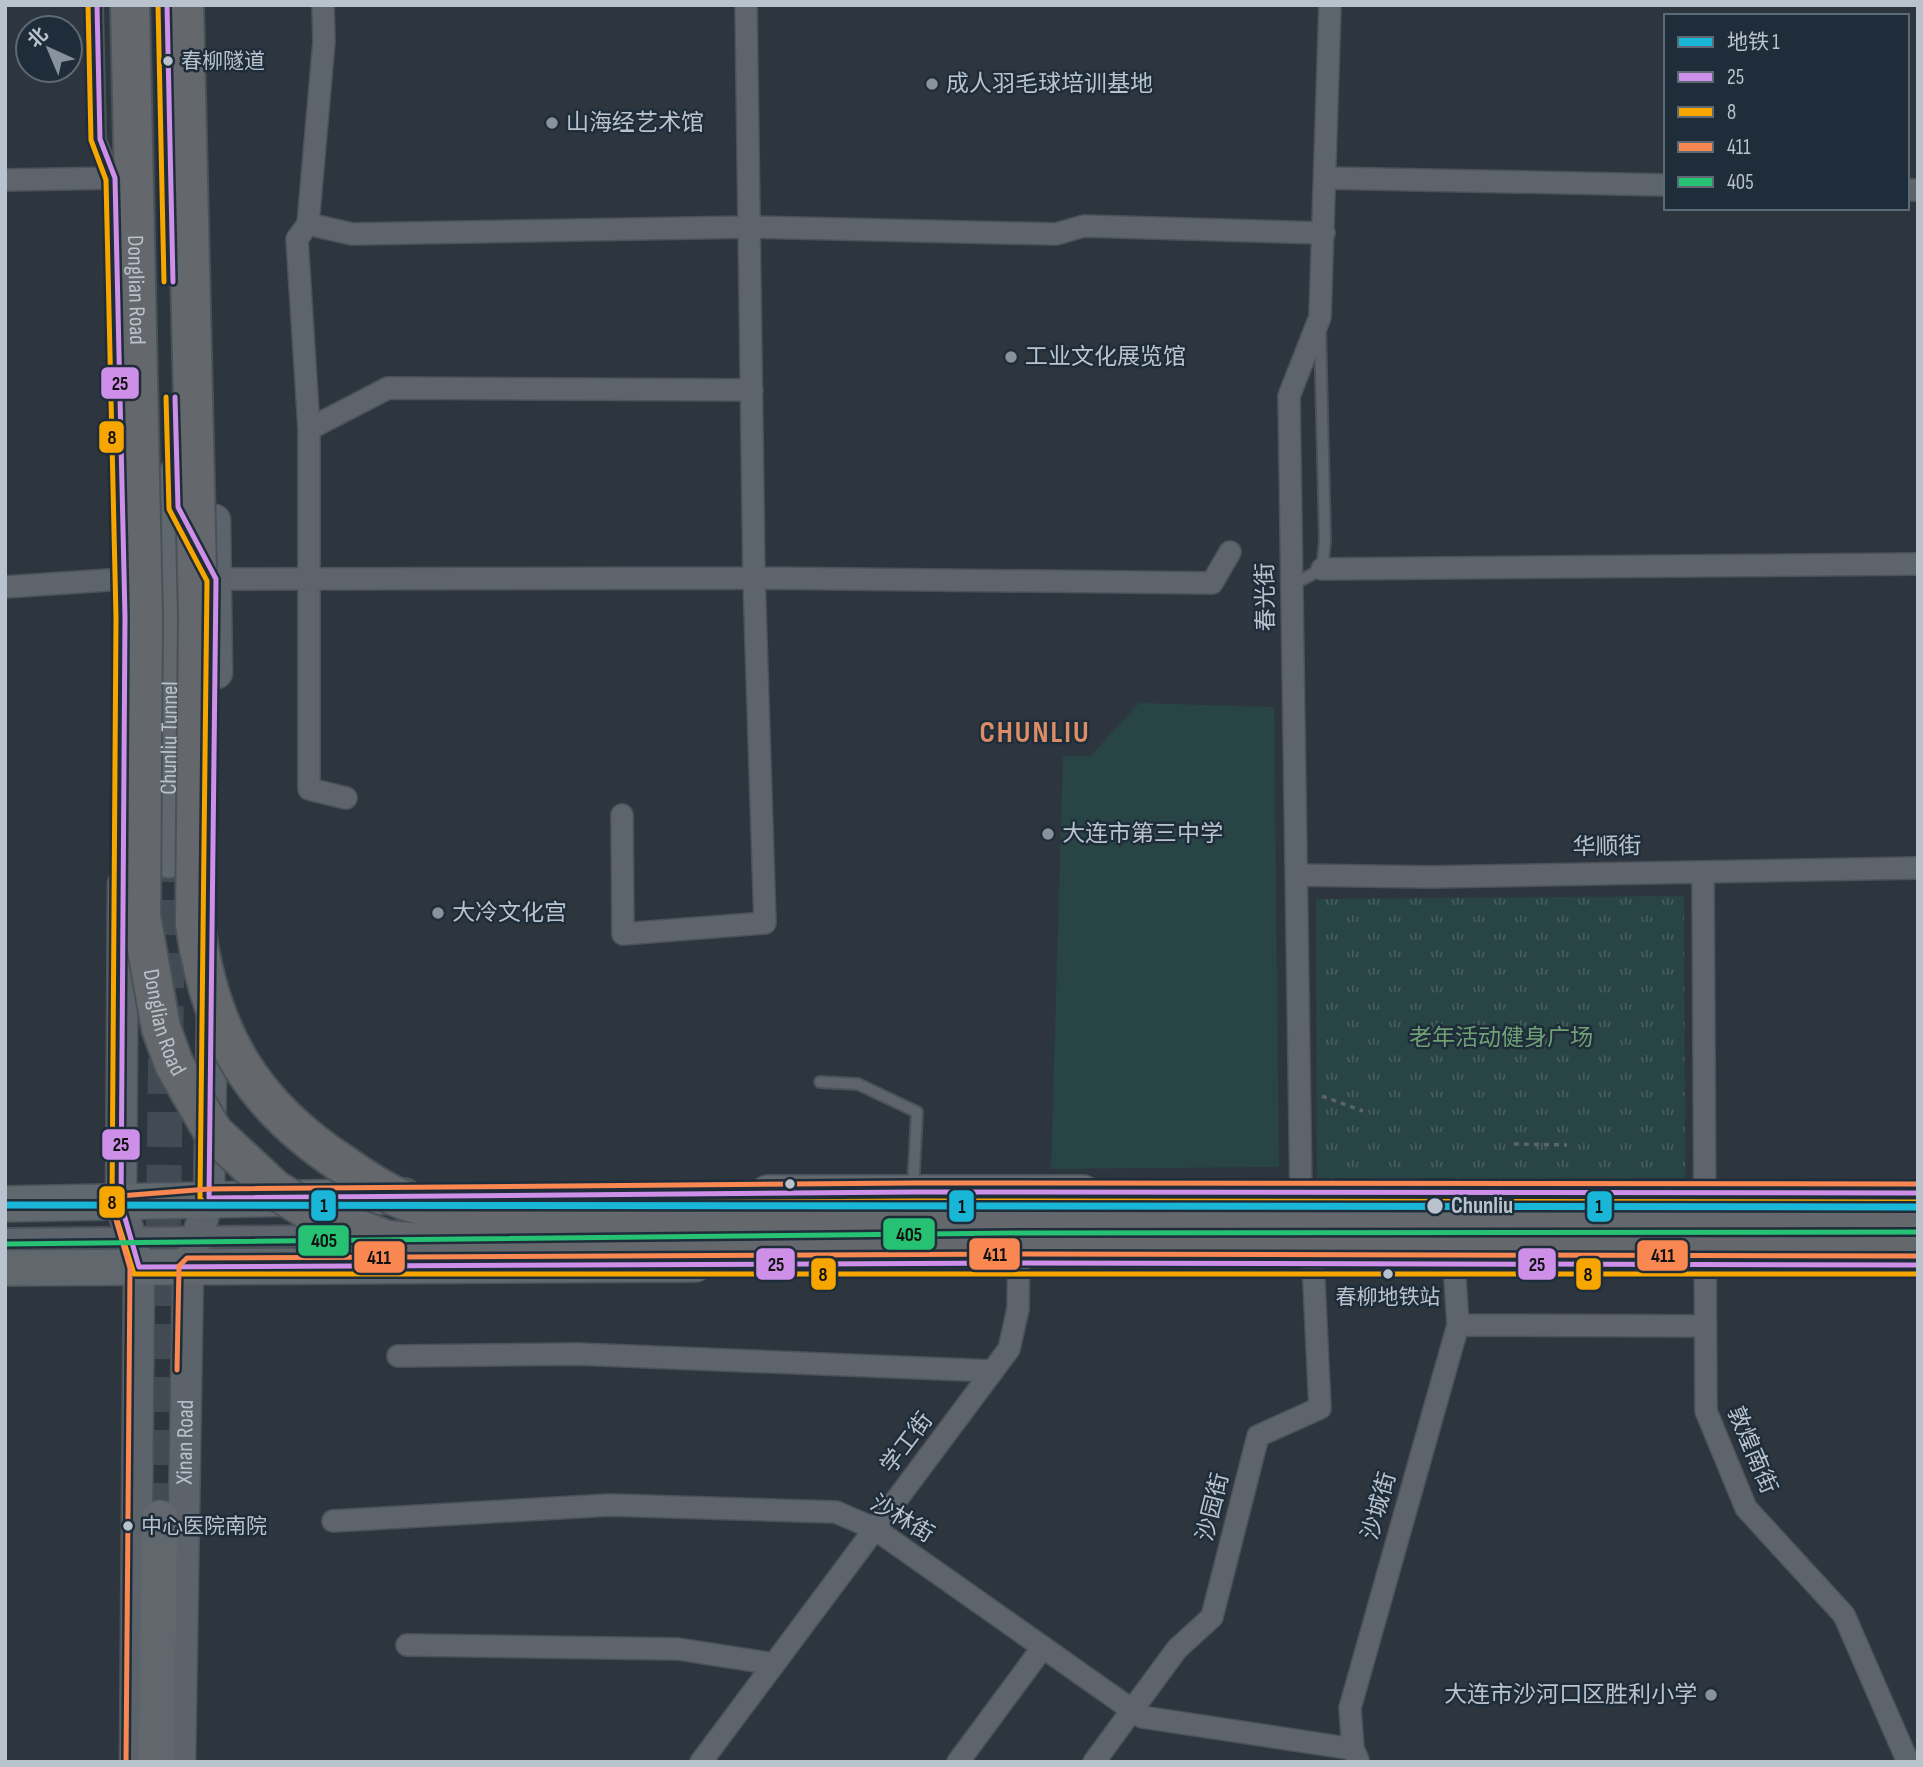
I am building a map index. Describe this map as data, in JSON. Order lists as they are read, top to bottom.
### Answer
{
  "streets": {
    "highway": ["Donglian Road"],
    "main road": ["Chunliu Tunnel", "Xinan Road"],
    "street": [
      "春光街",
      "华顺街",
      "学工街",
      "敦煌南街",
      "沙城街",
      "沙园街",
      "沙林街"
    ]
  },
  "crossings": [
    ["春光街", "华顺街"],
    ["华顺街", "敦煌南街"],
    ["学工街", "沙林街"],
    ["沙城街", "沙林街"],
    ["沙园街", "沙林街"]
  ],
  "districts": ["CHUNLIU"],
  "parks": ["老年活动健身广场"],
  "places": [
    "春柳隧道",
    "成人羽毛球培训基地",
    "山海经艺术馆",
    "工业文化展览馆",
    "大连市第三中学",
    "大冷文化宫",
    "Chunliu",
    "春柳地铁站",
    "中心医院南院",
    "大连市沙河口区胜利小学"
  ],
  "lines": [
    "transit line 25",
    "transit line 8",
    "transit line 411",
    "metro line 1",
    "transit line 405"
  ],
  "legend": [
    "地铁 1",
    "25",
    "8",
    "411",
    "405"
  ],
  "north": "top left"
}
